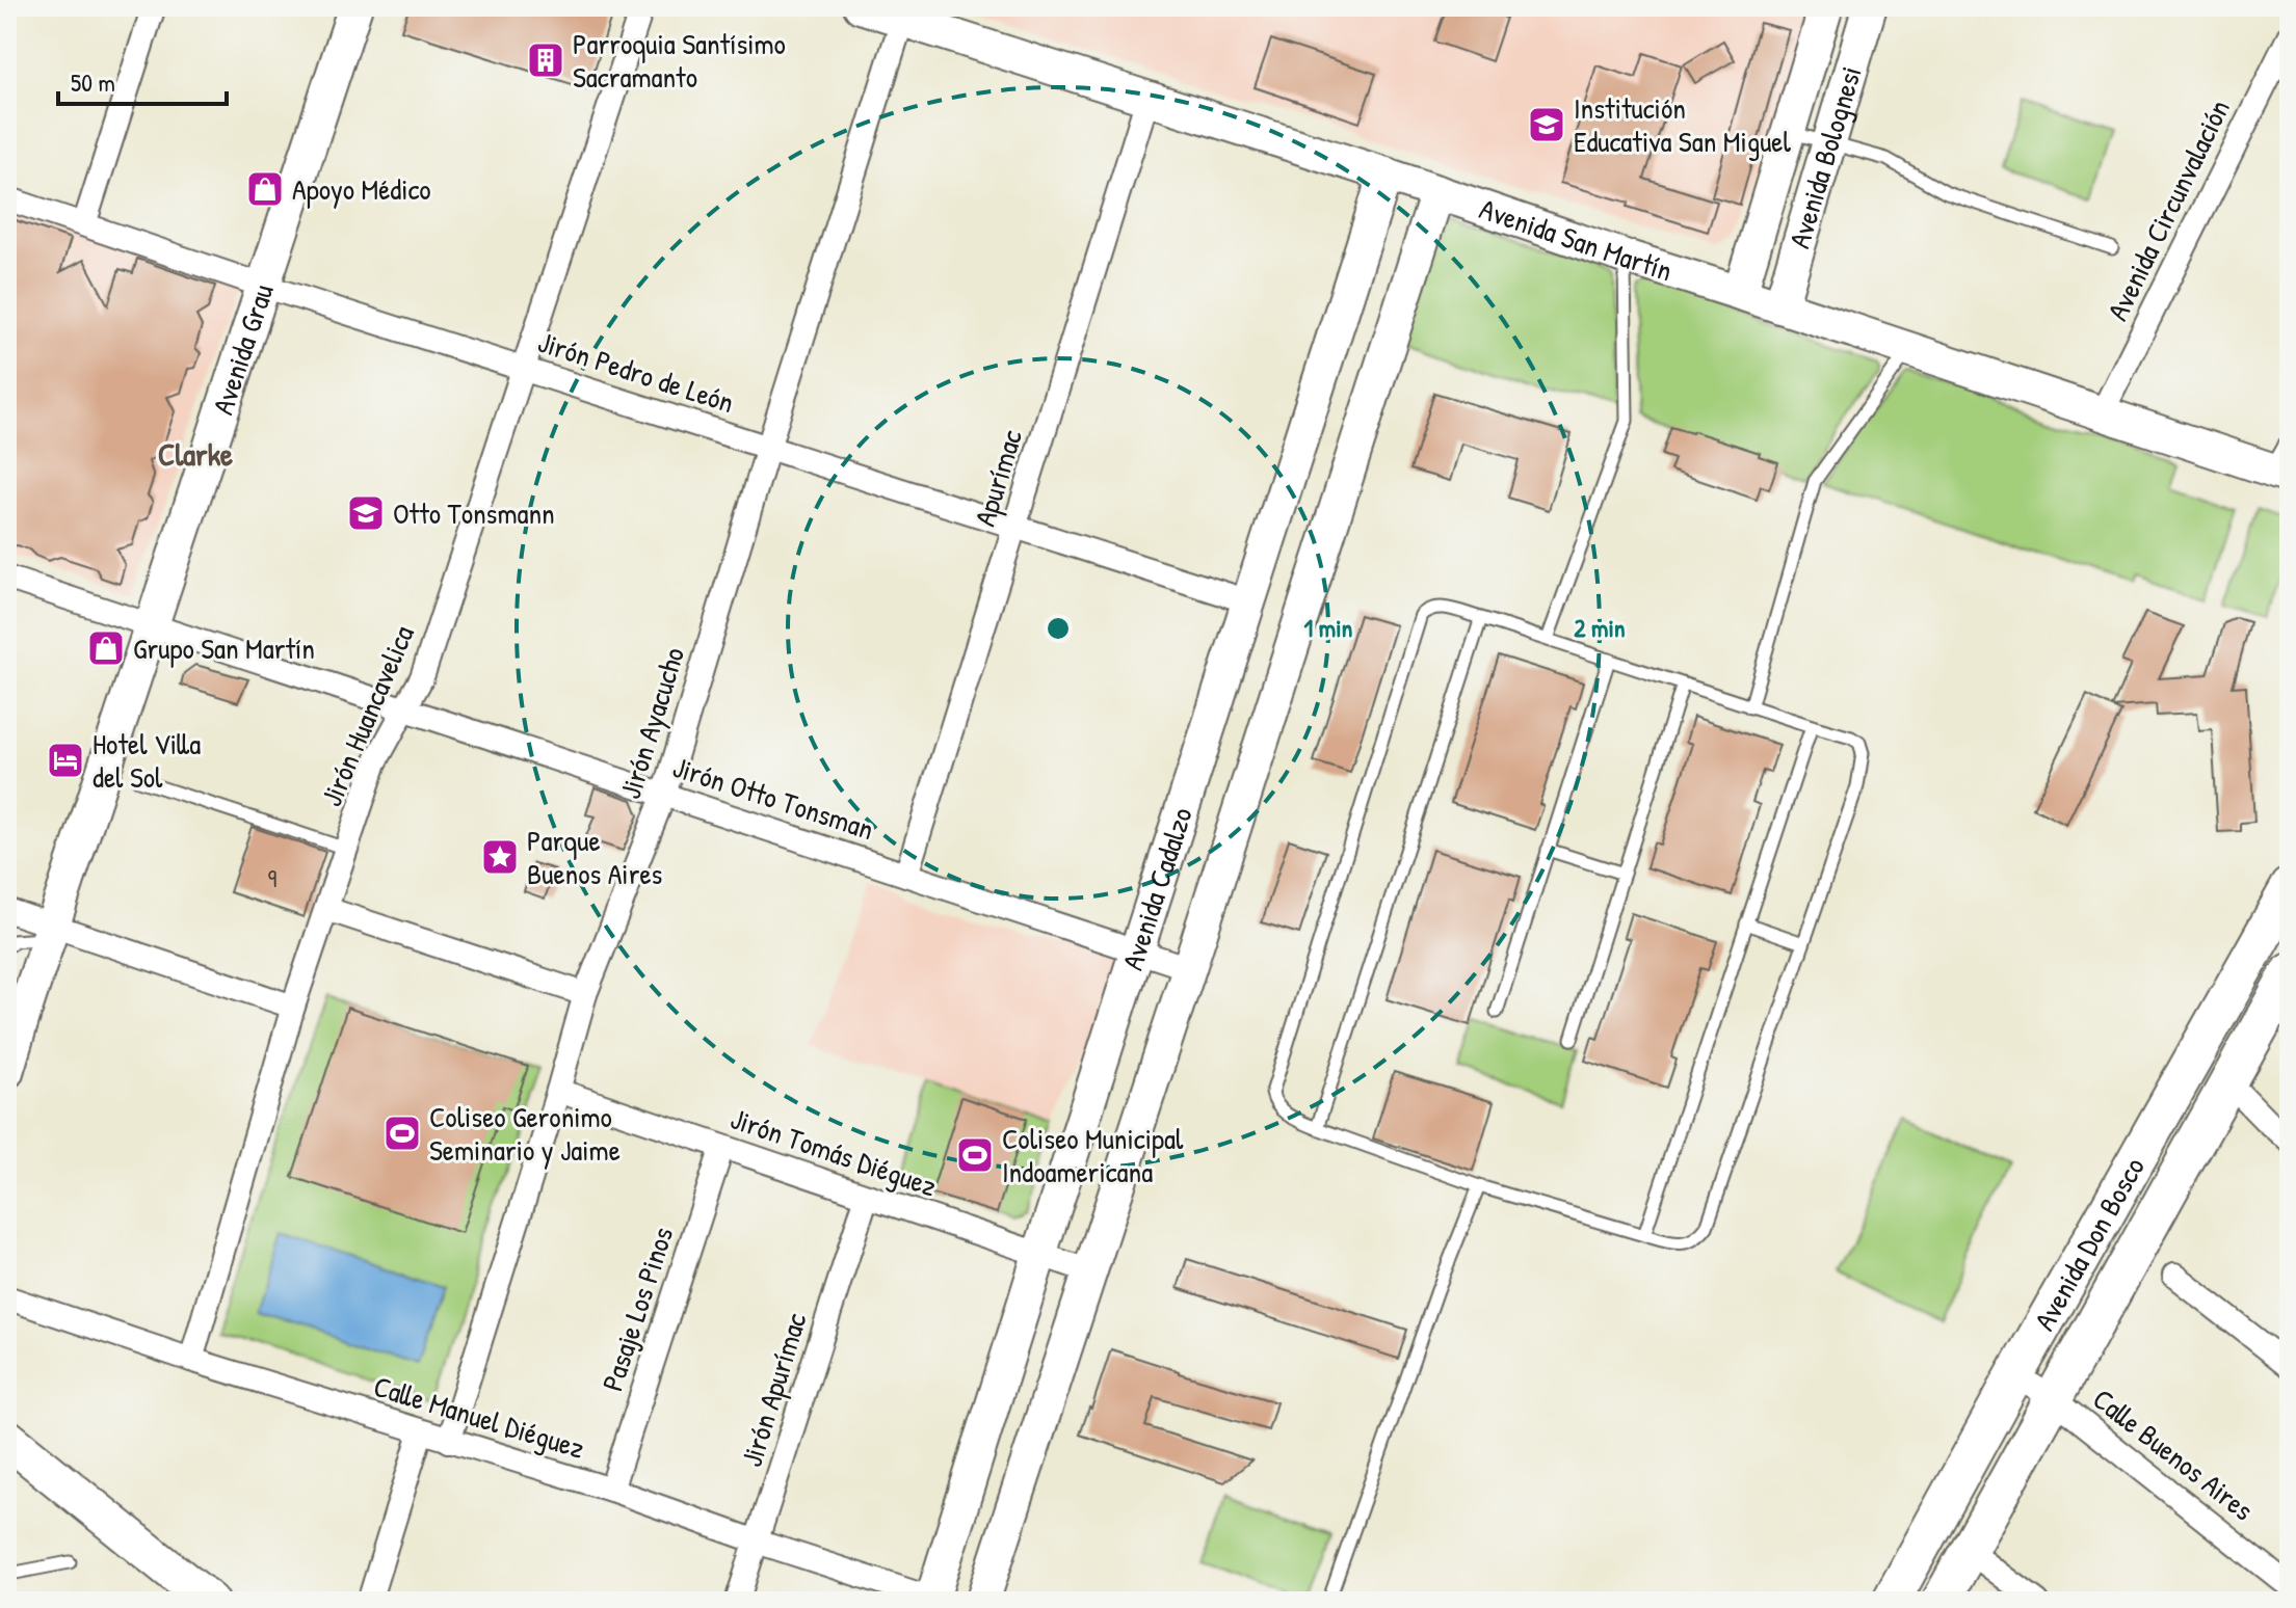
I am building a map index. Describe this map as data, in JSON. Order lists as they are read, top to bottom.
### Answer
{
  "streets": {
    "main road": [
      "Avenida Bolognesi",
      "Avenida San Martín",
      "Avenida Grau",
      "Avenida Cadalzo",
      "Avenida Don Bosco"
    ],
    "street": [
      "Avenida Circunvalación",
      "Jirón Pedro de León",
      "Apurímac",
      "Jirón Huancavelica",
      "Jirón Ayacucho",
      "Jirón Otto Tonsman",
      "Jirón Tomás Diéguez",
      "Pasaje Los Pinos",
      "Jirón Apurímac",
      "Calle Manuel Diéguez",
      "Calle Buenos Aires"
    ]
  },
  "crossings": [
    ["Avenida Bolognesi", "Avenida San Martín"],
    ["Avenida Circunvalación", "Avenida San Martín"],
    ["Avenida San Martín", "Apurímac"],
    ["Avenida San Martín", "Jirón Ayacucho"],
    ["Avenida San Martín", "Avenida Cadalzo"],
    ["Avenida Grau", "Jirón Pedro de León"],
    ["Avenida Grau", "Jirón Otto Tonsman"],
    ["Jirón Pedro de León", "Apurímac"],
    ["Jirón Pedro de León", "Jirón Huancavelica"],
    ["Jirón Pedro de León", "Jirón Ayacucho"],
    ["Jirón Pedro de León", "Avenida Cadalzo"],
    ["Apurímac", "Jirón Otto Tonsman"],
    ["Jirón Huancavelica", "Jirón Otto Tonsman"],
    ["Jirón Huancavelica", "Calle Manuel Diéguez"],
    ["Jirón Ayacucho", "Jirón Otto Tonsman"],
    ["Jirón Ayacucho", "Jirón Tomás Diéguez"],
    ["Jirón Ayacucho", "Calle Manuel Diéguez"],
    ["Jirón Otto Tonsman", "Avenida Cadalzo"],
    ["Avenida Cadalzo", "Jirón Tomás Diéguez"],
    ["Avenida Cadalzo", "Calle Manuel Diéguez"],
    ["Jirón Tomás Diéguez", "Pasaje Los Pinos"],
    ["Jirón Tomás Diéguez", "Jirón Apurímac"],
    ["Avenida Don Bosco", "Calle Buenos Aires"],
    ["Pasaje Los Pinos", "Calle Manuel Diéguez"],
    ["Jirón Apurímac", "Calle Manuel Diéguez"]
  ],
  "districts": ["Clarke"],
  "places": {
    "building": ["Parroquia Santísimo Sacramanto"],
    "school or university": ["Institución Educativa San Miguel", "Otto Tonsmann"],
    "shop": ["Apoyo Médico", "Grupo San Martín"],
    "hotel": ["Hotel Villa del Sol"],
    "place": ["Parque Buenos Aires"],
    "sports": ["Coliseo Geronimo Seminario y Jaime", "Coliseo Municipal Indoamericana"]
  },
  "house_numbers": ["9"],
  "scale_bar": "50 m",
  "rings": ["1 min", "2 min"]
}
